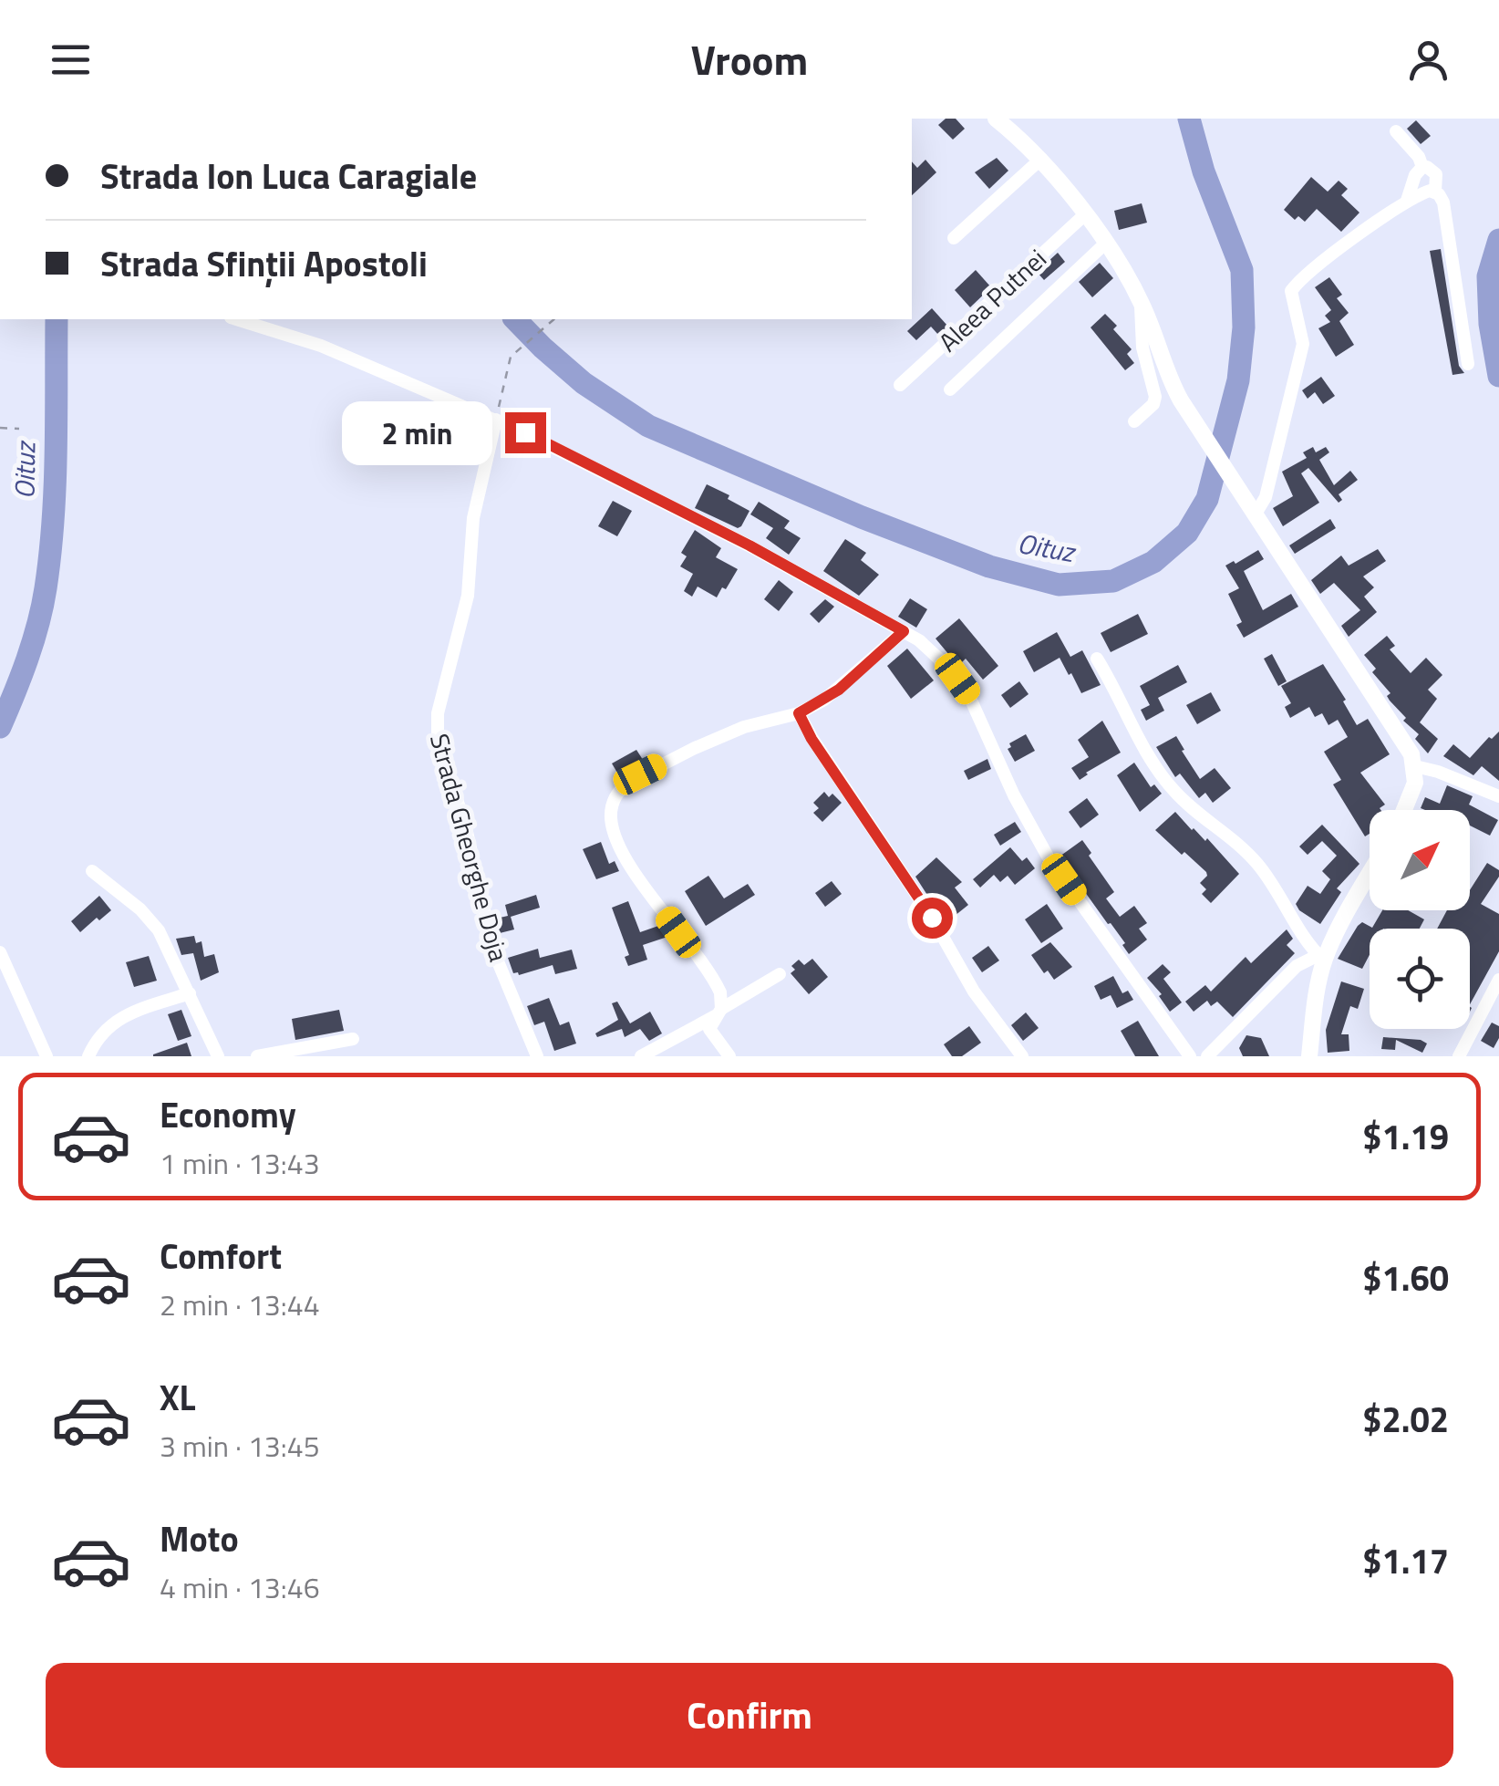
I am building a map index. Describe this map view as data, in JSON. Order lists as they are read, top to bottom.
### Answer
{
  "streets": {
    "street": ["Aleea Putnei", "Strada Gheorghe Doja"]
  },
  "water": ["Oituz"],
  "north": "top right",
  "page": {
    "header": "Vroom",
    "banner": ["Strada Ion Luca Caragiale", "Strada Sfinții Apostoli"],
    "bubble": "2 min",
    "list": [
      {
        "name": "Economy",
        "note": "1 min · 13:43",
        "value": "$1.19"
      },
      {
        "name": "Comfort",
        "note": "2 min · 13:44",
        "value": "$1.60"
      },
      {
        "name": "XL",
        "note": "3 min · 13:45",
        "value": "$2.02"
      },
      {
        "name": "Moto",
        "note": "4 min · 13:46",
        "value": "$1.17"
      }
    ],
    "buttons": "Confirm"
  }
}
